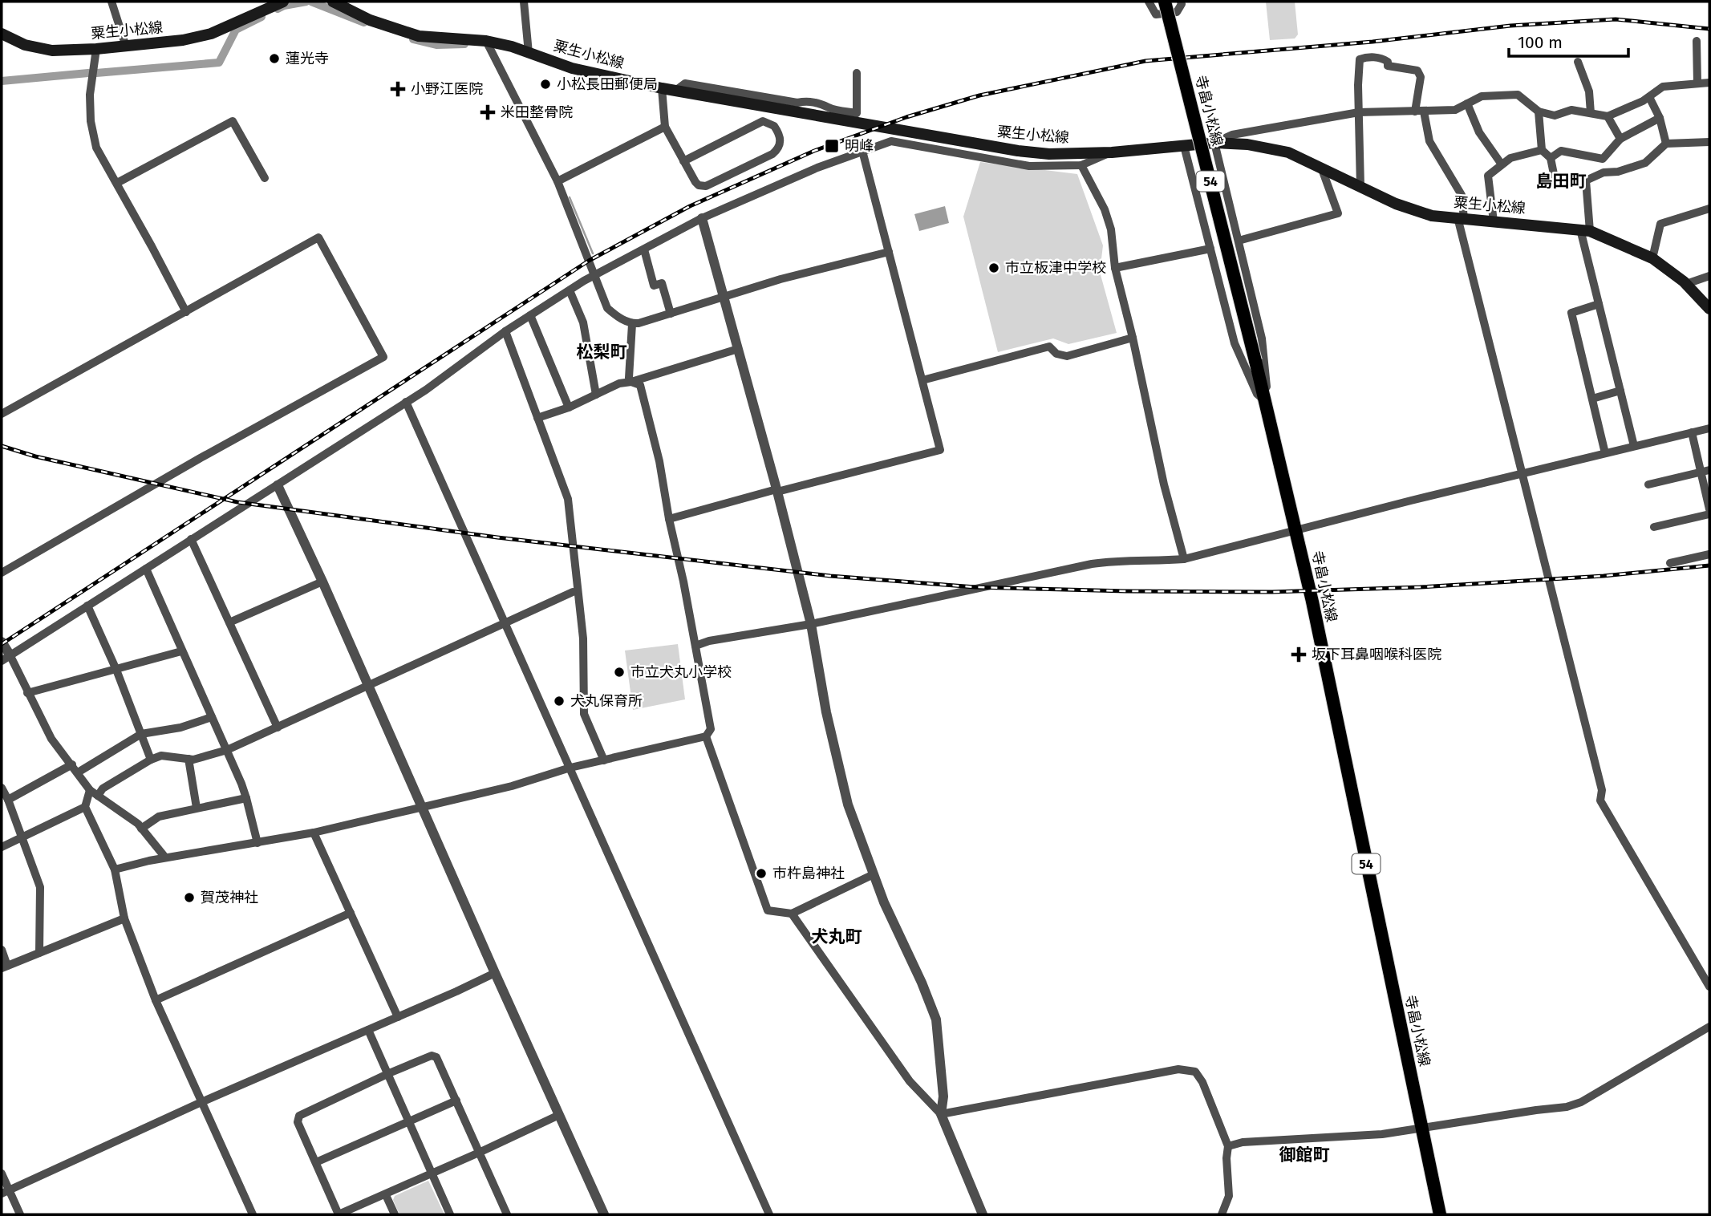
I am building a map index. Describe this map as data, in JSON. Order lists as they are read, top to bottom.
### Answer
{
  "streets": {
    "main road": ["粟生小松線", "寺畠小松線", "54"]
  },
  "districts": [
    "島田町",
    "松梨町",
    "犬丸町",
    "御館町"
  ],
  "places": {
    "other": [
      "蓮光寺",
      "小松長田郵便局",
      "市立板津中学校",
      "市立犬丸小学校",
      "犬丸保育所",
      "市杵島神社",
      "賀茂神社"
    ],
    "health": ["小野江医院", "米田整骨院", "坂下耳鼻咽喉科医院"],
    "transit": ["明峰"]
  },
  "scale_bar": "100 m"
}
